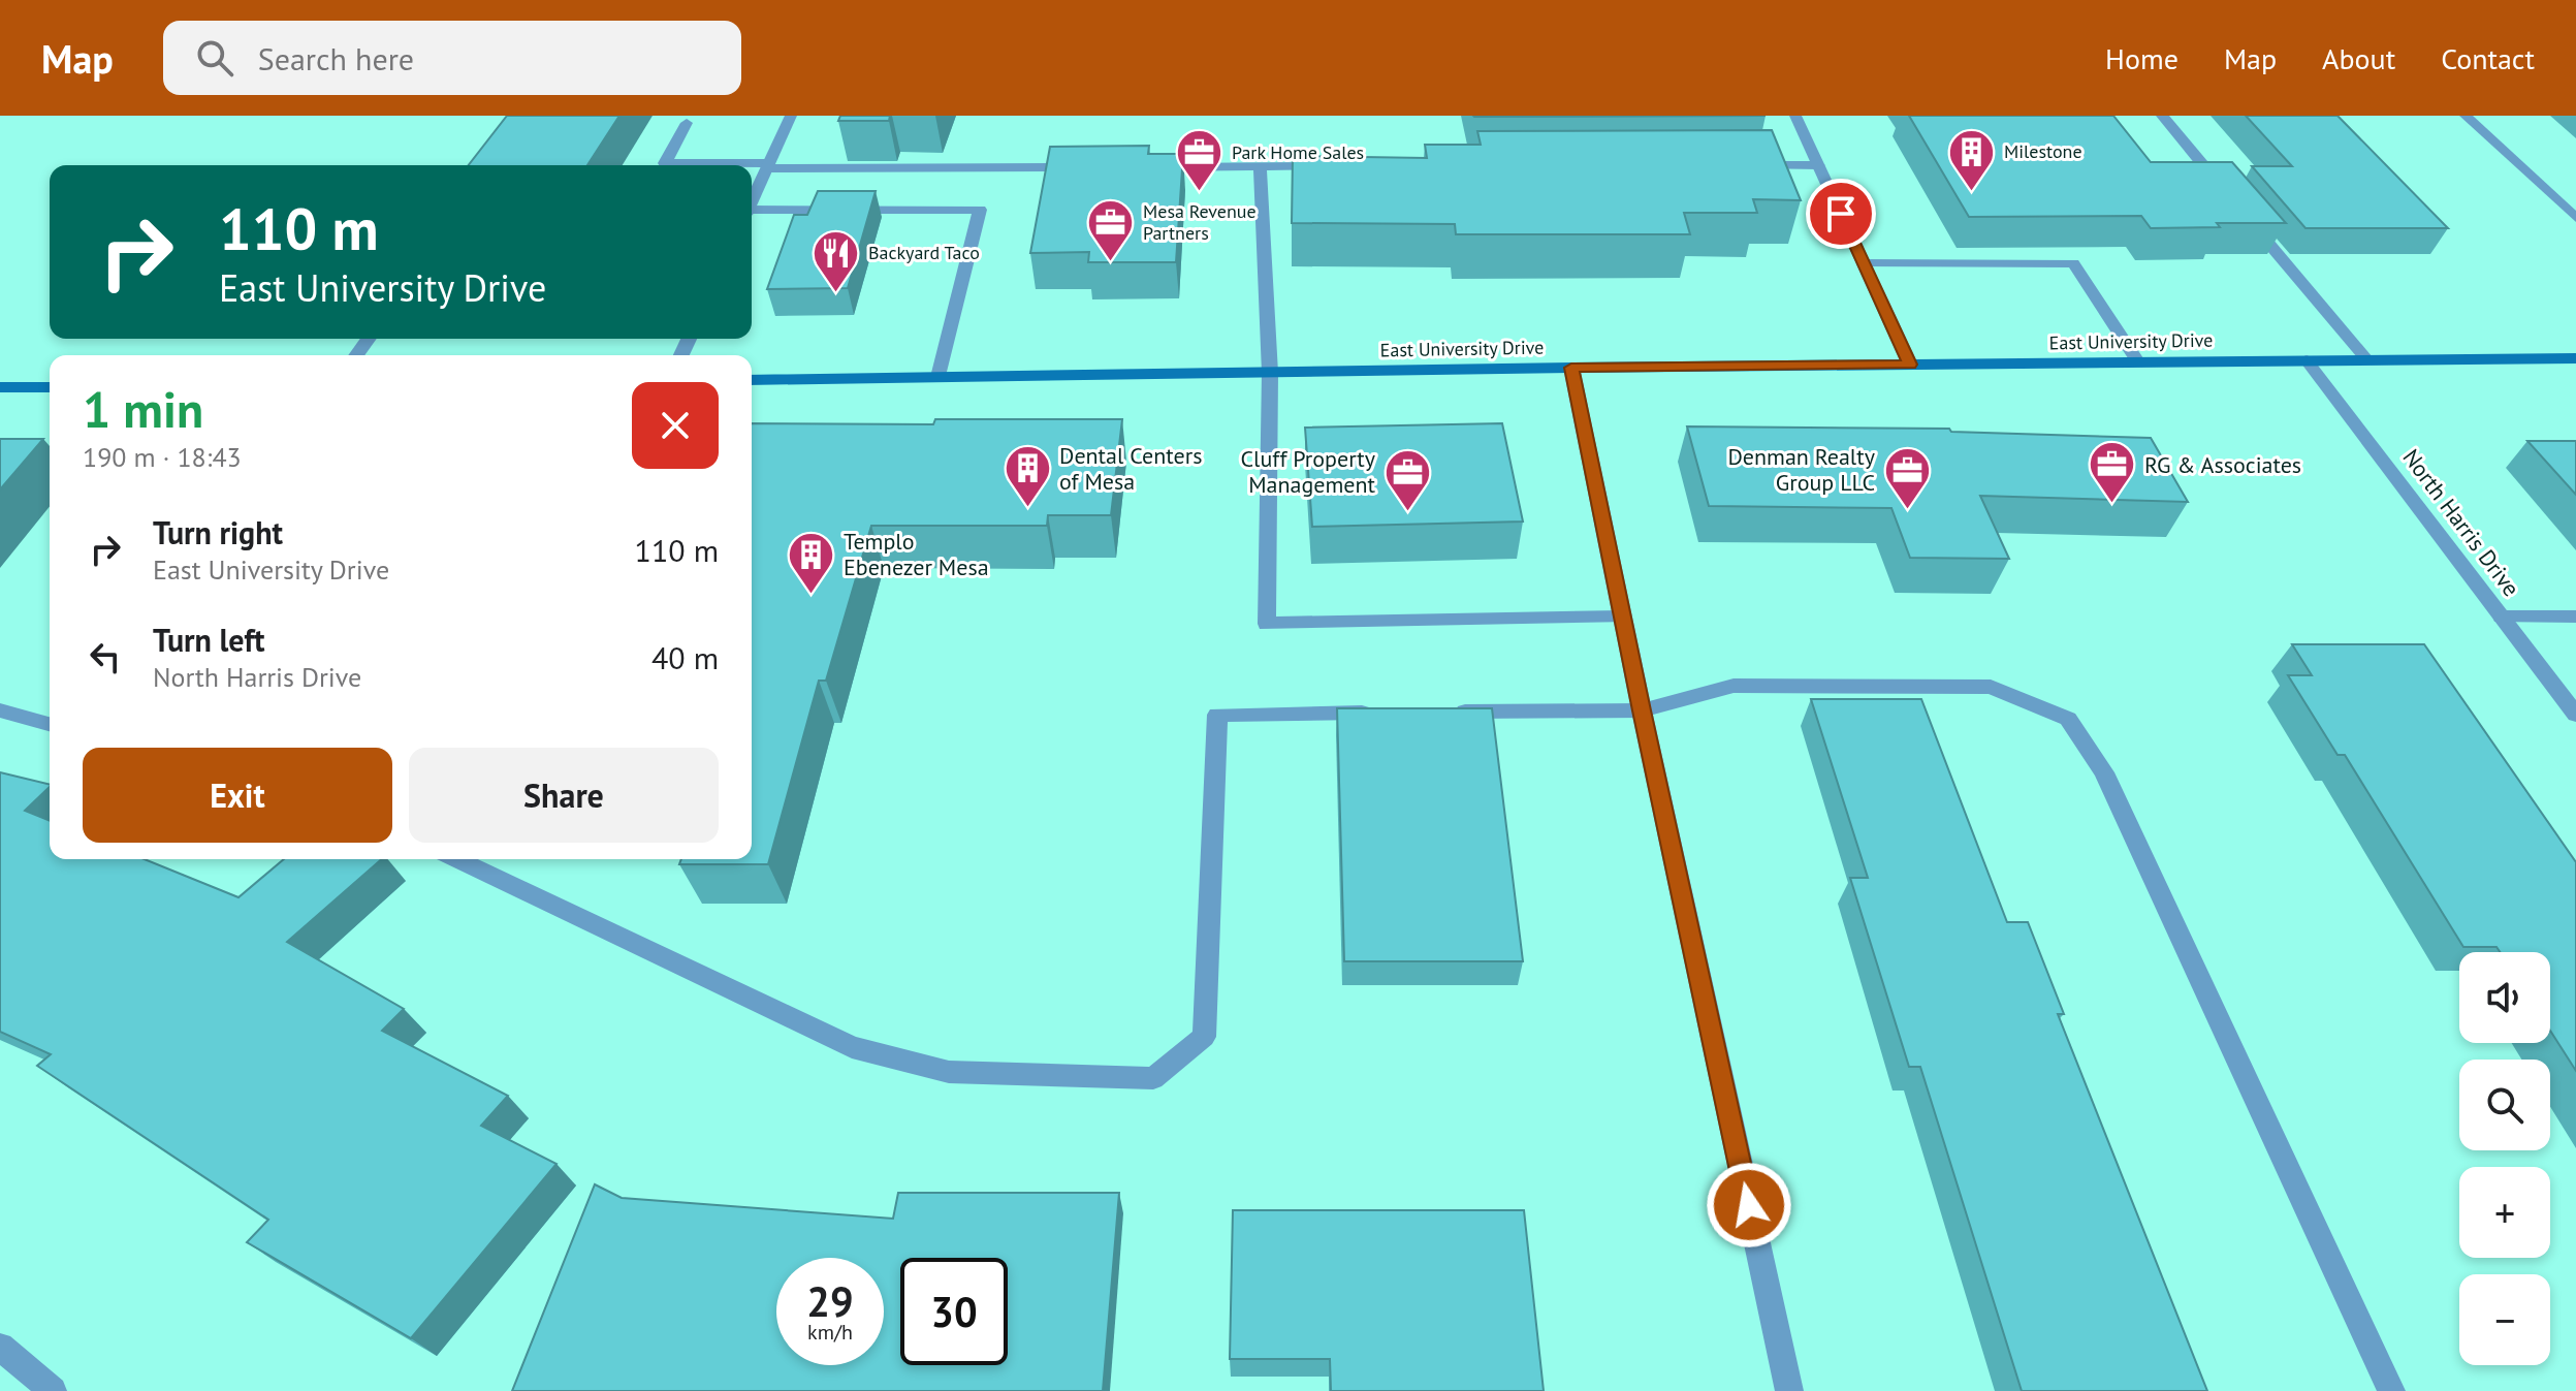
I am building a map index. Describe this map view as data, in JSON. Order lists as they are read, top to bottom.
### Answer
{
  "streets": {
    "main road": ["East University Drive"],
    "street": ["North Harris Drive"]
  },
  "crossings": [
    ["East University Drive", "North Harris Drive"]
  ],
  "places": {
    "building": ["Milestone", "Dental Centers of Mesa", "Templo Ebenezer Mesa"],
    "office": [
      "Park Home Sales",
      "Mesa Revenue Partners",
      "RG & Associates",
      "Denman Realty Group LLC",
      "Cluff Property Management"
    ],
    "restaurant": ["Backyard Taco"]
  },
  "page": {
    "header": "Map",
    "search": "Search here",
    "nav": [
      "Home",
      "Map",
      "About",
      "Contact"
    ],
    "turn": ["110 m", "East University Drive"],
    "heading": ["1 min", "190 m · 18:43"],
    "list": [
      {
        "name": "Turn right",
        "note": "East University Drive",
        "value": "110 m"
      },
      {
        "name": "Turn left",
        "note": "North Harris Drive",
        "value": "40 m"
      }
    ],
    "buttons": ["Exit", "Share"],
    "map_buttons": ["+", "−"],
    "speed": "29 km/h",
    "limit": "30"
  }
}
